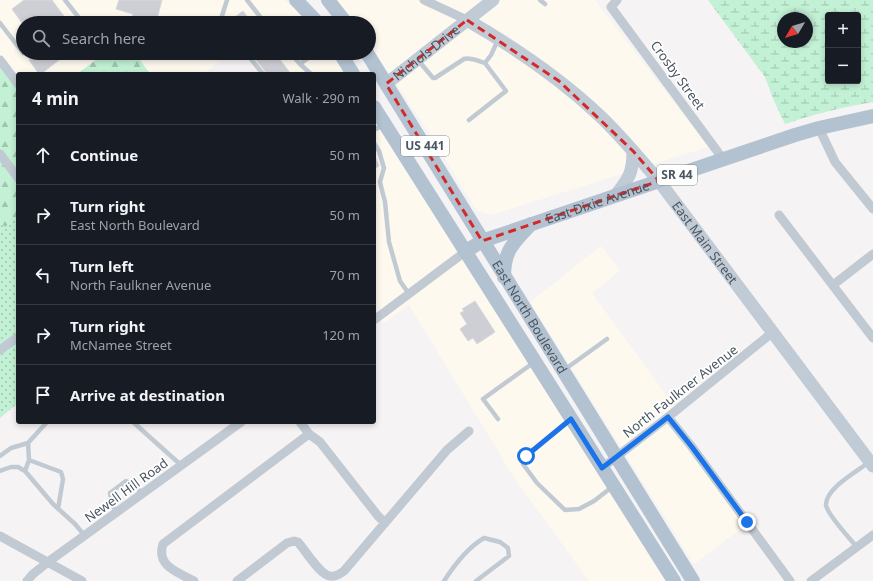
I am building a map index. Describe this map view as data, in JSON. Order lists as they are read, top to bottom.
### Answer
{
  "streets": {
    "main road": [
      "US 441",
      "SR 44",
      "East Dixie Avenue",
      "East North Boulevard"
    ],
    "street": [
      "Nichols Drive",
      "Crosby Street",
      "East Main Street",
      "North Faulkner Avenue",
      "Newell Hill Road"
    ]
  },
  "crossings": [
    ["Nichols Drive", "East Main Street"],
    ["Nichols Drive", "East North Boulevard"],
    ["Crosby Street", "East Dixie Avenue"],
    ["SR 44", "East Dixie Avenue"],
    ["SR 44", "East North Boulevard"],
    ["East Dixie Avenue", "East Main Street"],
    ["East Dixie Avenue", "East North Boulevard"],
    ["East Main Street", "North Faulkner Avenue"],
    ["East North Boulevard", "North Faulkner Avenue"]
  ],
  "north": "bottom left",
  "page": {
    "map_buttons": ["+", "−"],
    "search": "Search here",
    "heading": ["4 min", "Walk · 290 m"],
    "list": [
      ["Continue", "50 m"],
      ["Turn right", "East North Boulevard", "50 m"],
      ["Turn left", "North Faulkner Avenue", "70 m"],
      ["Turn right", "McNamee Street", "120 m"],
      "Arrive at destination"
    ]
  }
}
